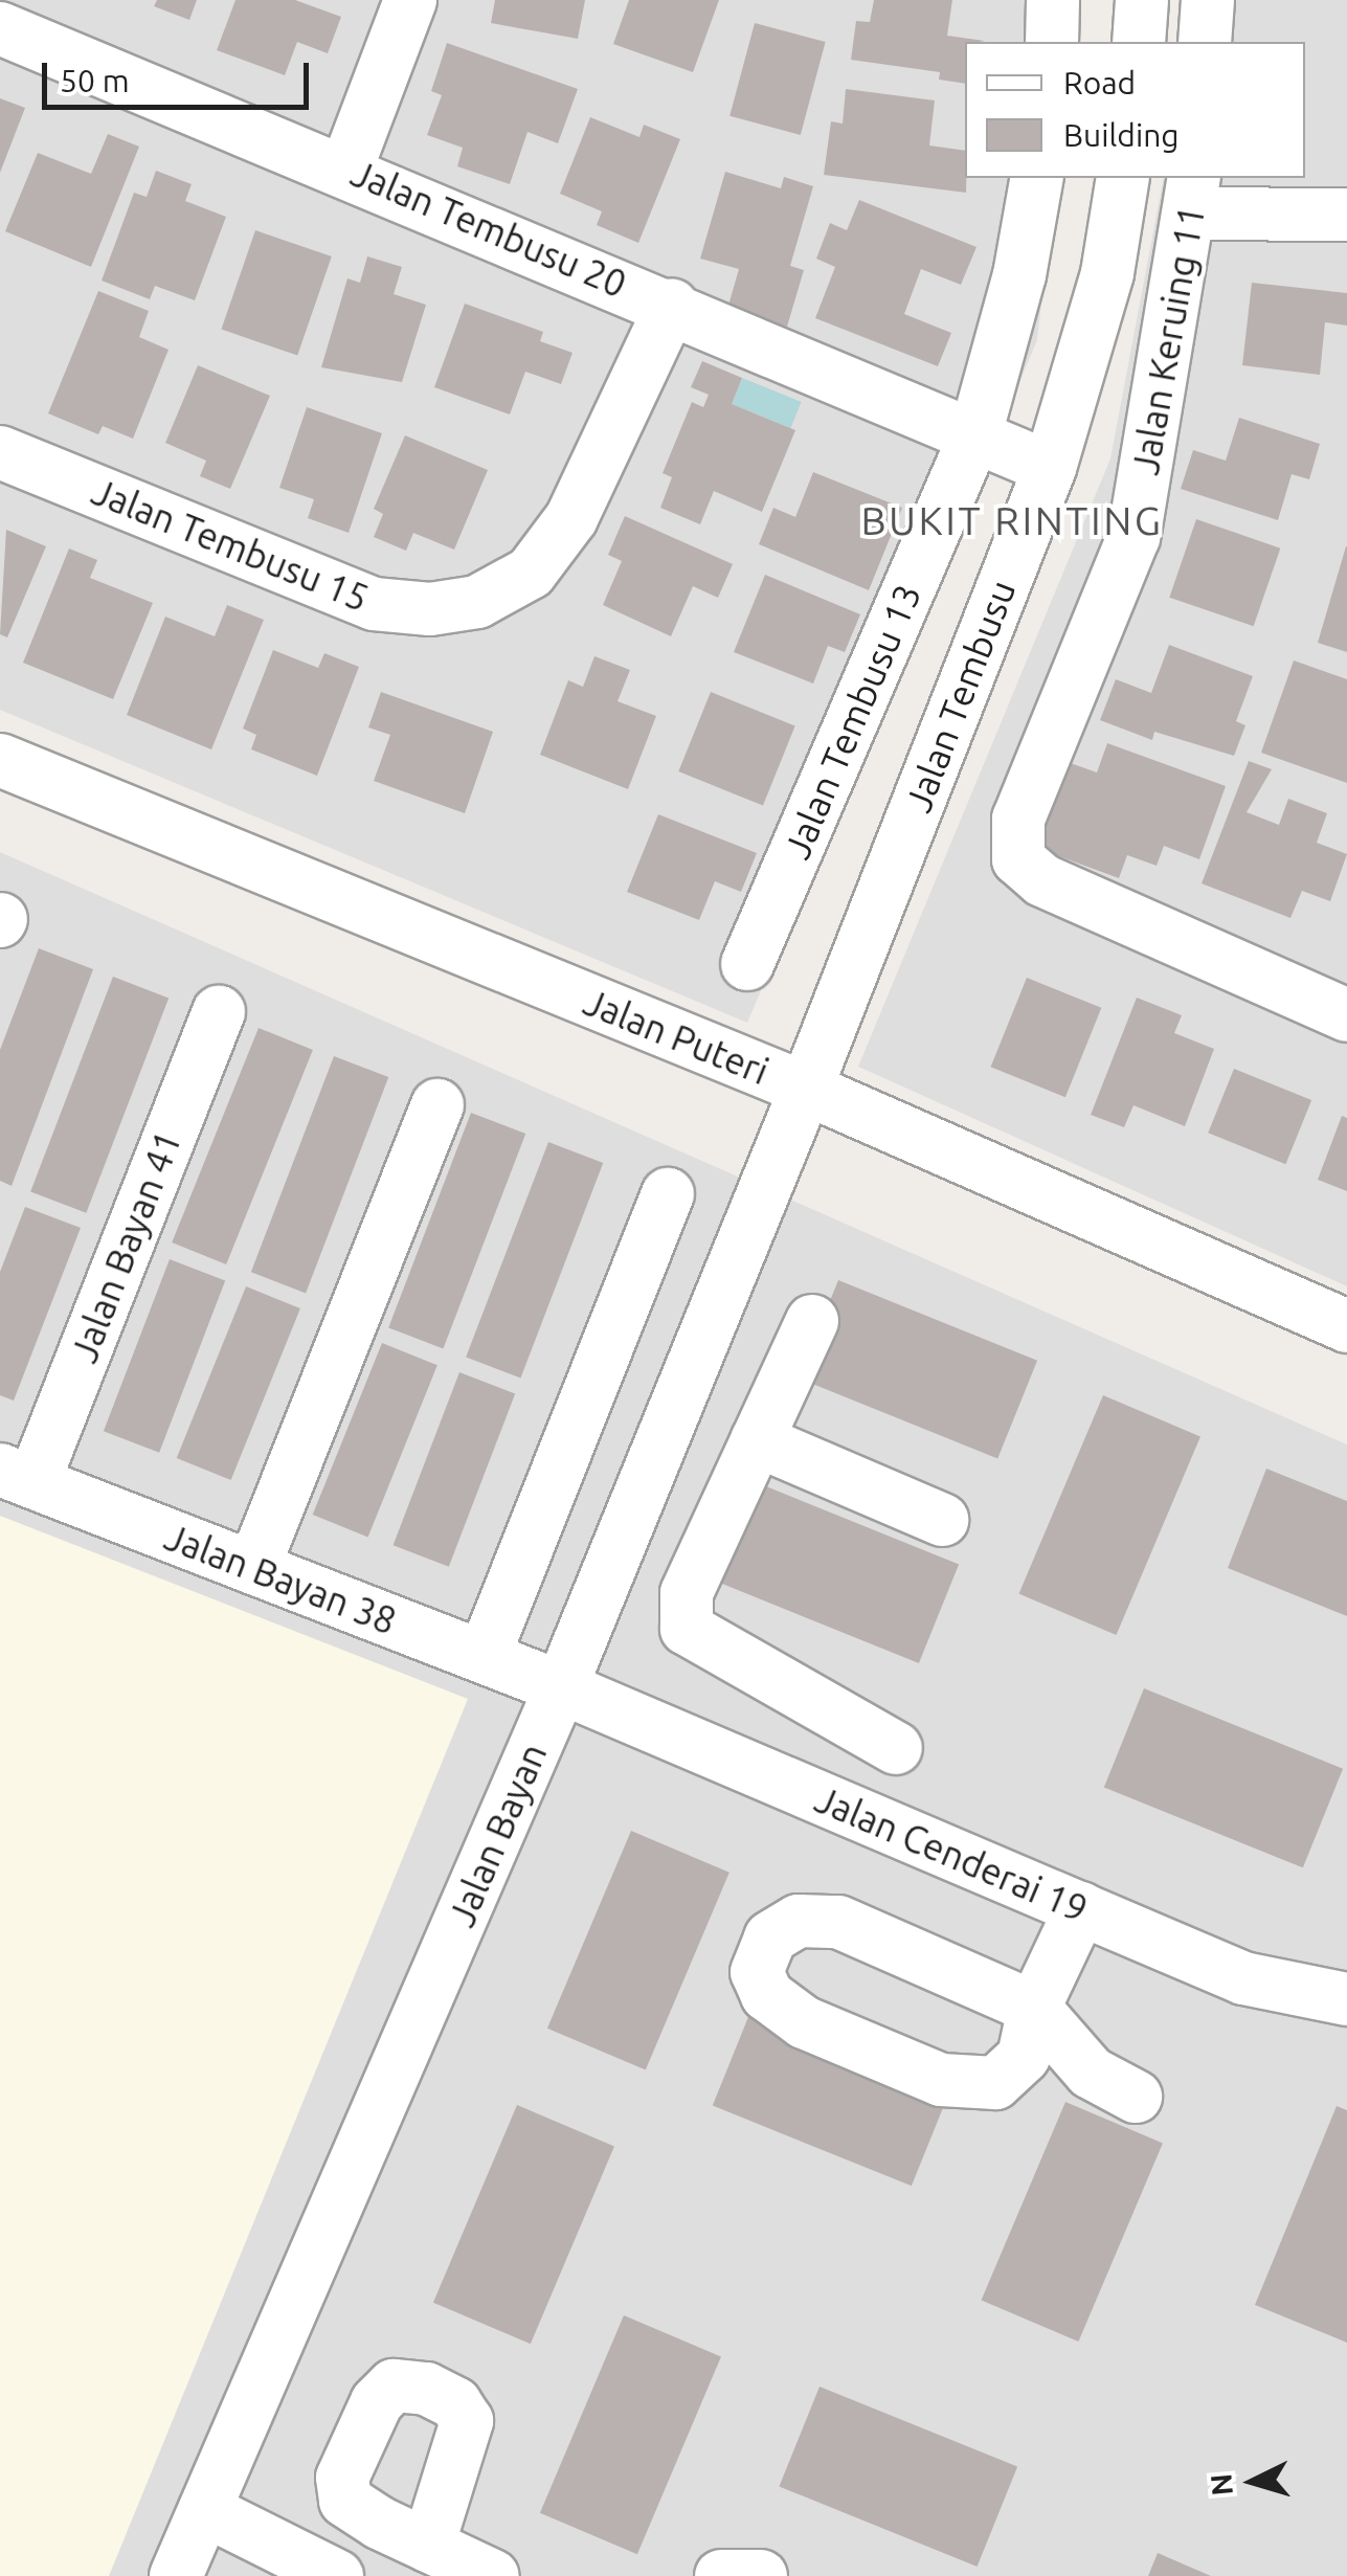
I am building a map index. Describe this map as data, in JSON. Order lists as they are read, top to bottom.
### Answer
{
  "streets": {
    "street": [
      "Jalan Tembusu 20",
      "Jalan Keruing 11",
      "Jalan Tembusu 15",
      "Jalan Tembusu",
      "Jalan Tembusu 13",
      "Jalan Puteri",
      "Jalan Bayan 41",
      "Jalan Bayan 38",
      "Jalan Bayan",
      "Jalan Cenderai 19"
    ]
  },
  "crossings": [
    ["Jalan Tembusu 20", "Jalan Tembusu 15"],
    ["Jalan Tembusu 20", "Jalan Tembusu"],
    ["Jalan Tembusu 20", "Jalan Tembusu 13"],
    ["Jalan Tembusu", "Jalan Puteri"],
    ["Jalan Tembusu", "Jalan Bayan"],
    ["Jalan Puteri", "Jalan Bayan"],
    ["Jalan Bayan 41", "Jalan Bayan 38"],
    ["Jalan Bayan 38", "Jalan Bayan"],
    ["Jalan Bayan 38", "Jalan Cenderai 19"],
    ["Jalan Bayan", "Jalan Cenderai 19"]
  ],
  "districts": ["BUKIT RINTING"],
  "legend": ["Road", "Building"],
  "scale_bar": "50 m",
  "north": "left"
}
